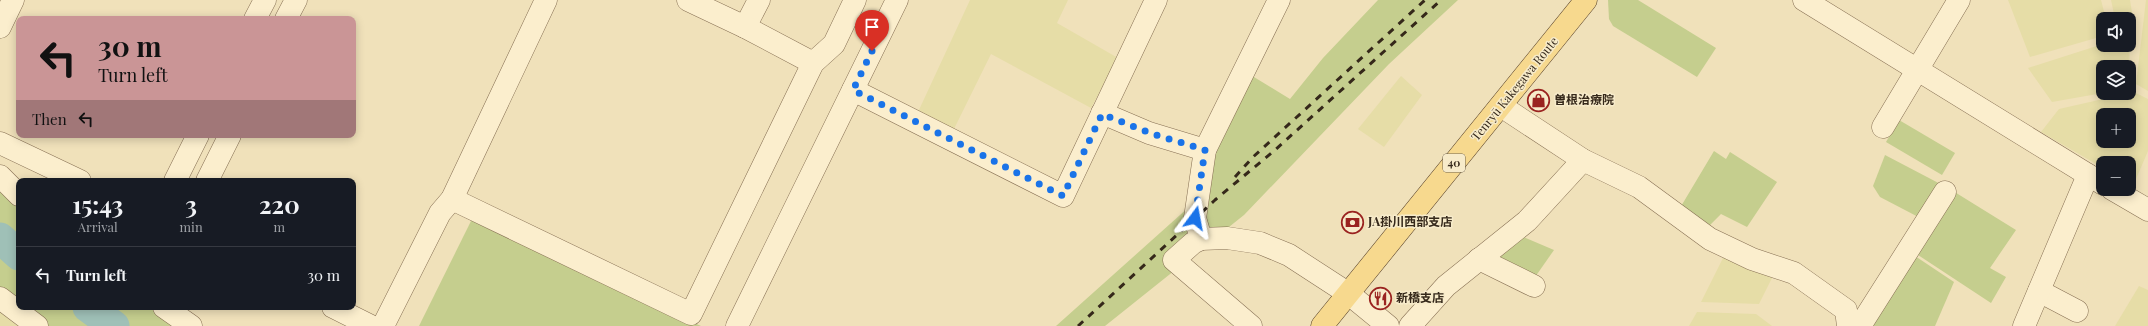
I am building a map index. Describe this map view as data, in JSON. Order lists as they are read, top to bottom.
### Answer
{
  "streets": {
    "main road": ["Tenryū Kakegawa Route", "40"]
  },
  "places": {
    "shop": ["曽根治療院"],
    "bank": ["JA掛川西部支店"],
    "restaurant": ["新橋支店"]
  },
  "page": {
    "map_buttons": ["+", "−"],
    "turn": ["30 m", "Turn left"],
    "then": "Then",
    "eta": [
      "15:43",
      "Arrival",
      "3",
      "min",
      "220",
      "m"
    ],
    "list": [
      {
        "name": "Turn left",
        "value": "30 m"
      }
    ]
  }
}
